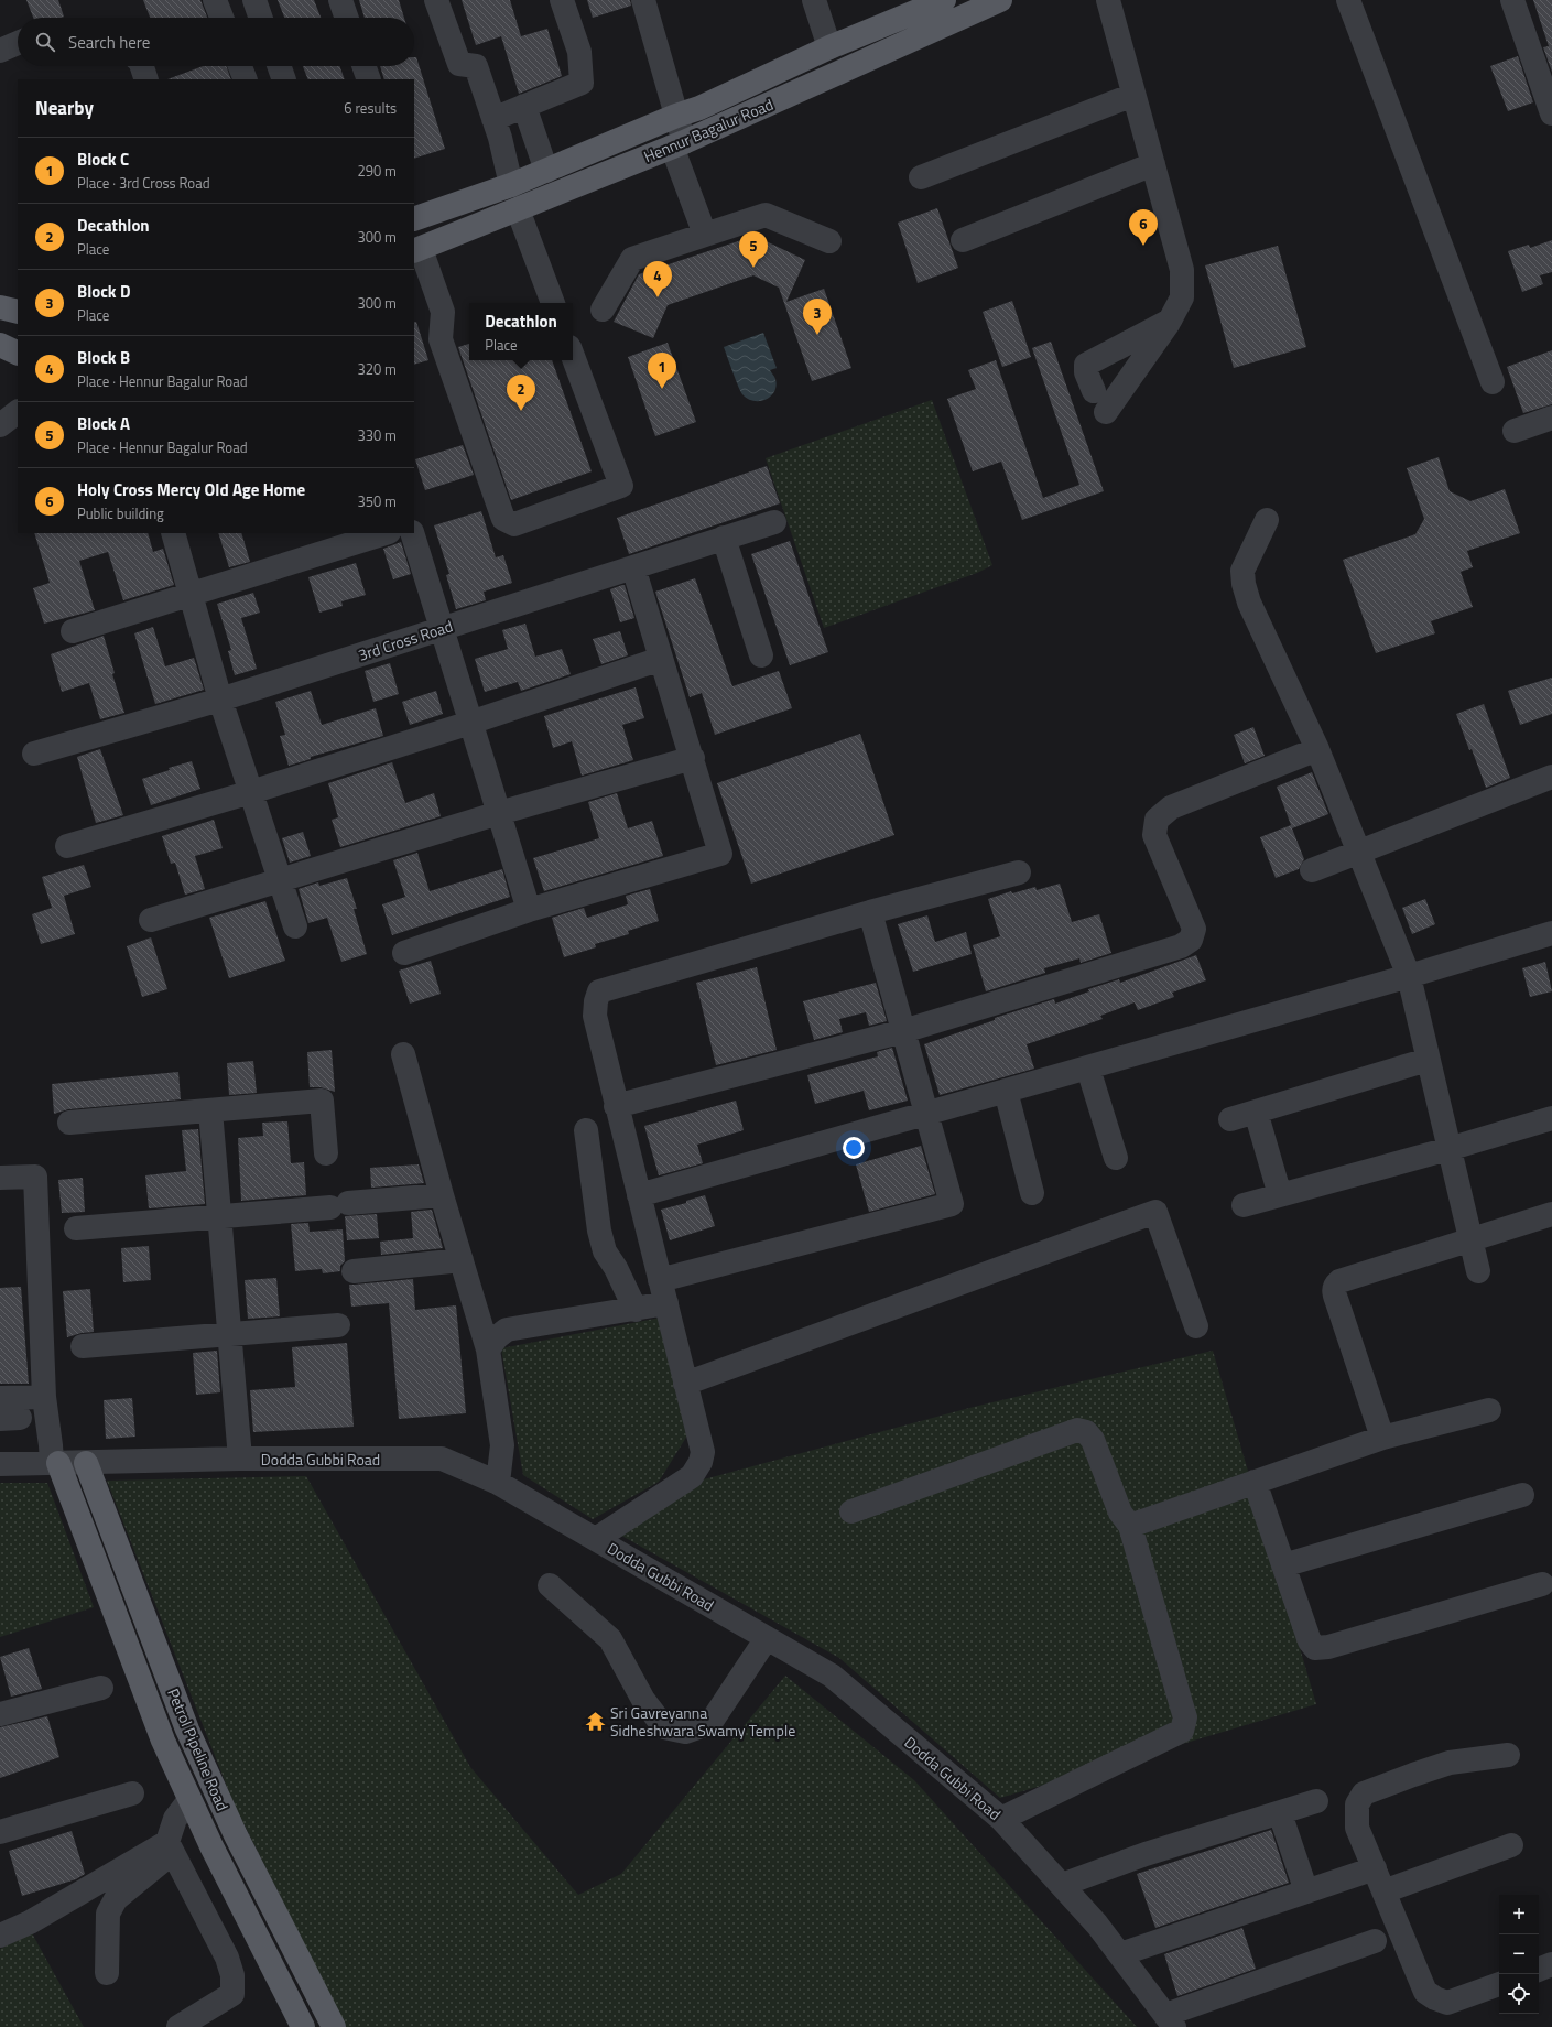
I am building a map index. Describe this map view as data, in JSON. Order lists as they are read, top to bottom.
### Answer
{
  "streets": {
    "main road": ["Hennur Bagalur Road", "Petrol Pipeline Road"],
    "street": ["3rd Cross Road", "Dodda Gubbi Road"]
  },
  "crossings": [
    ["Dodda Gubbi Road", "Petrol Pipeline Road"]
  ],
  "places": {
    "temple": ["Sri Gavreyanna Sidheshwara Swamy Temple"]
  },
  "page": {
    "search": "Search here",
    "heading": ["Nearby", "6 results"],
    "list": [
      {
        "mark": "1",
        "name": "Block C",
        "note": "Place · 3rd Cross Road",
        "value": "290 m"
      },
      {
        "mark": "2",
        "name": "Decathlon",
        "note": "Place",
        "value": "300 m"
      },
      {
        "mark": "3",
        "name": "Block D",
        "note": "Place",
        "value": "300 m"
      },
      {
        "mark": "4",
        "name": "Block B",
        "note": "Place · Hennur Bagalur Road",
        "value": "320 m"
      },
      {
        "mark": "5",
        "name": "Block A",
        "note": "Place · Hennur Bagalur Road",
        "value": "330 m"
      },
      {
        "mark": "6",
        "name": "Holy Cross Mercy Old Age Home",
        "note": "Public building",
        "value": "350 m"
      }
    ],
    "pins": [
      "6",
      "5",
      "4",
      "3",
      "1",
      "2"
    ],
    "popup": ["Decathlon", "Place"],
    "map_buttons": ["+", "−"]
  }
}
